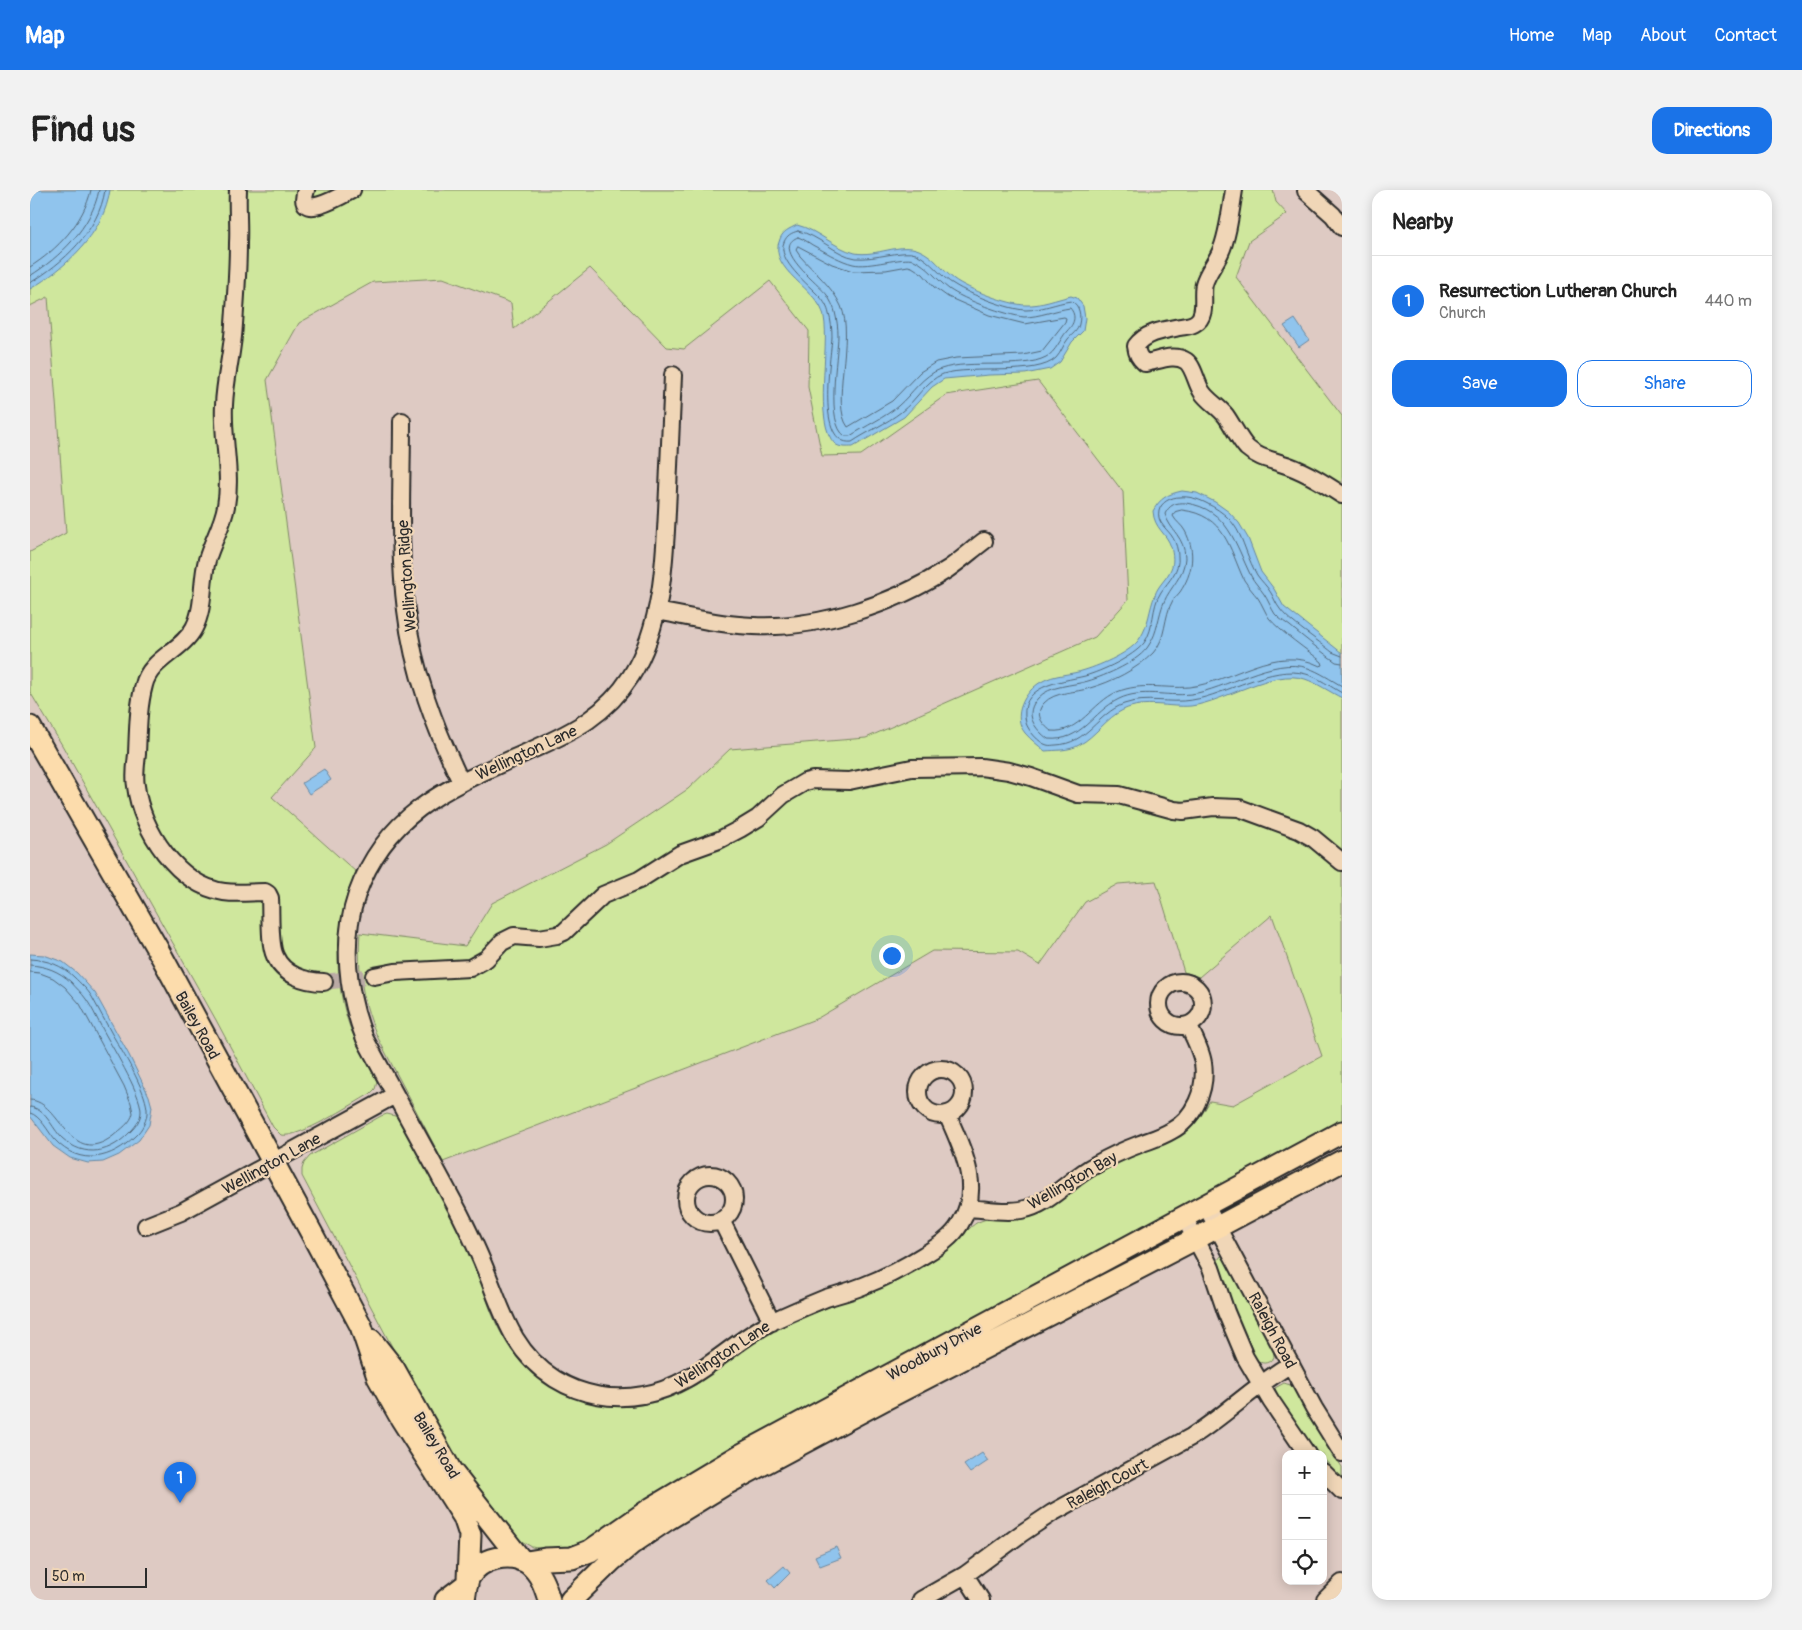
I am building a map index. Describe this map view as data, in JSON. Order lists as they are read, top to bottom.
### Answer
{
  "streets": {
    "main road": ["Bailey Road", "Woodbury Drive"],
    "street": [
      "Wellington Ridge",
      "Wellington Lane",
      "Wellington Bay",
      "Raleigh Road",
      "Raleigh Court"
    ]
  },
  "crossings": [
    ["Wellington Ridge", "Wellington Lane"],
    ["Wellington Lane", "Bailey Road"],
    ["Wellington Lane", "Wellington Bay"],
    ["Bailey Road", "Woodbury Drive"],
    ["Raleigh Road", "Woodbury Drive"],
    ["Raleigh Road", "Raleigh Court"]
  ],
  "scale_bar": "50 m",
  "page": {
    "header": "Map",
    "nav": [
      "Home",
      "Map",
      "About",
      "Contact"
    ],
    "buttons": [
      "Directions",
      ["Save", "Share"]
    ],
    "title": "Find us",
    "heading": "Nearby",
    "list": [
      {
        "mark": "1",
        "name": "Resurrection Lutheran Church",
        "note": "Church",
        "value": "440 m"
      }
    ],
    "map_buttons": ["+", "−"],
    "pins": "1",
    "scale": "50 m"
  }
}
